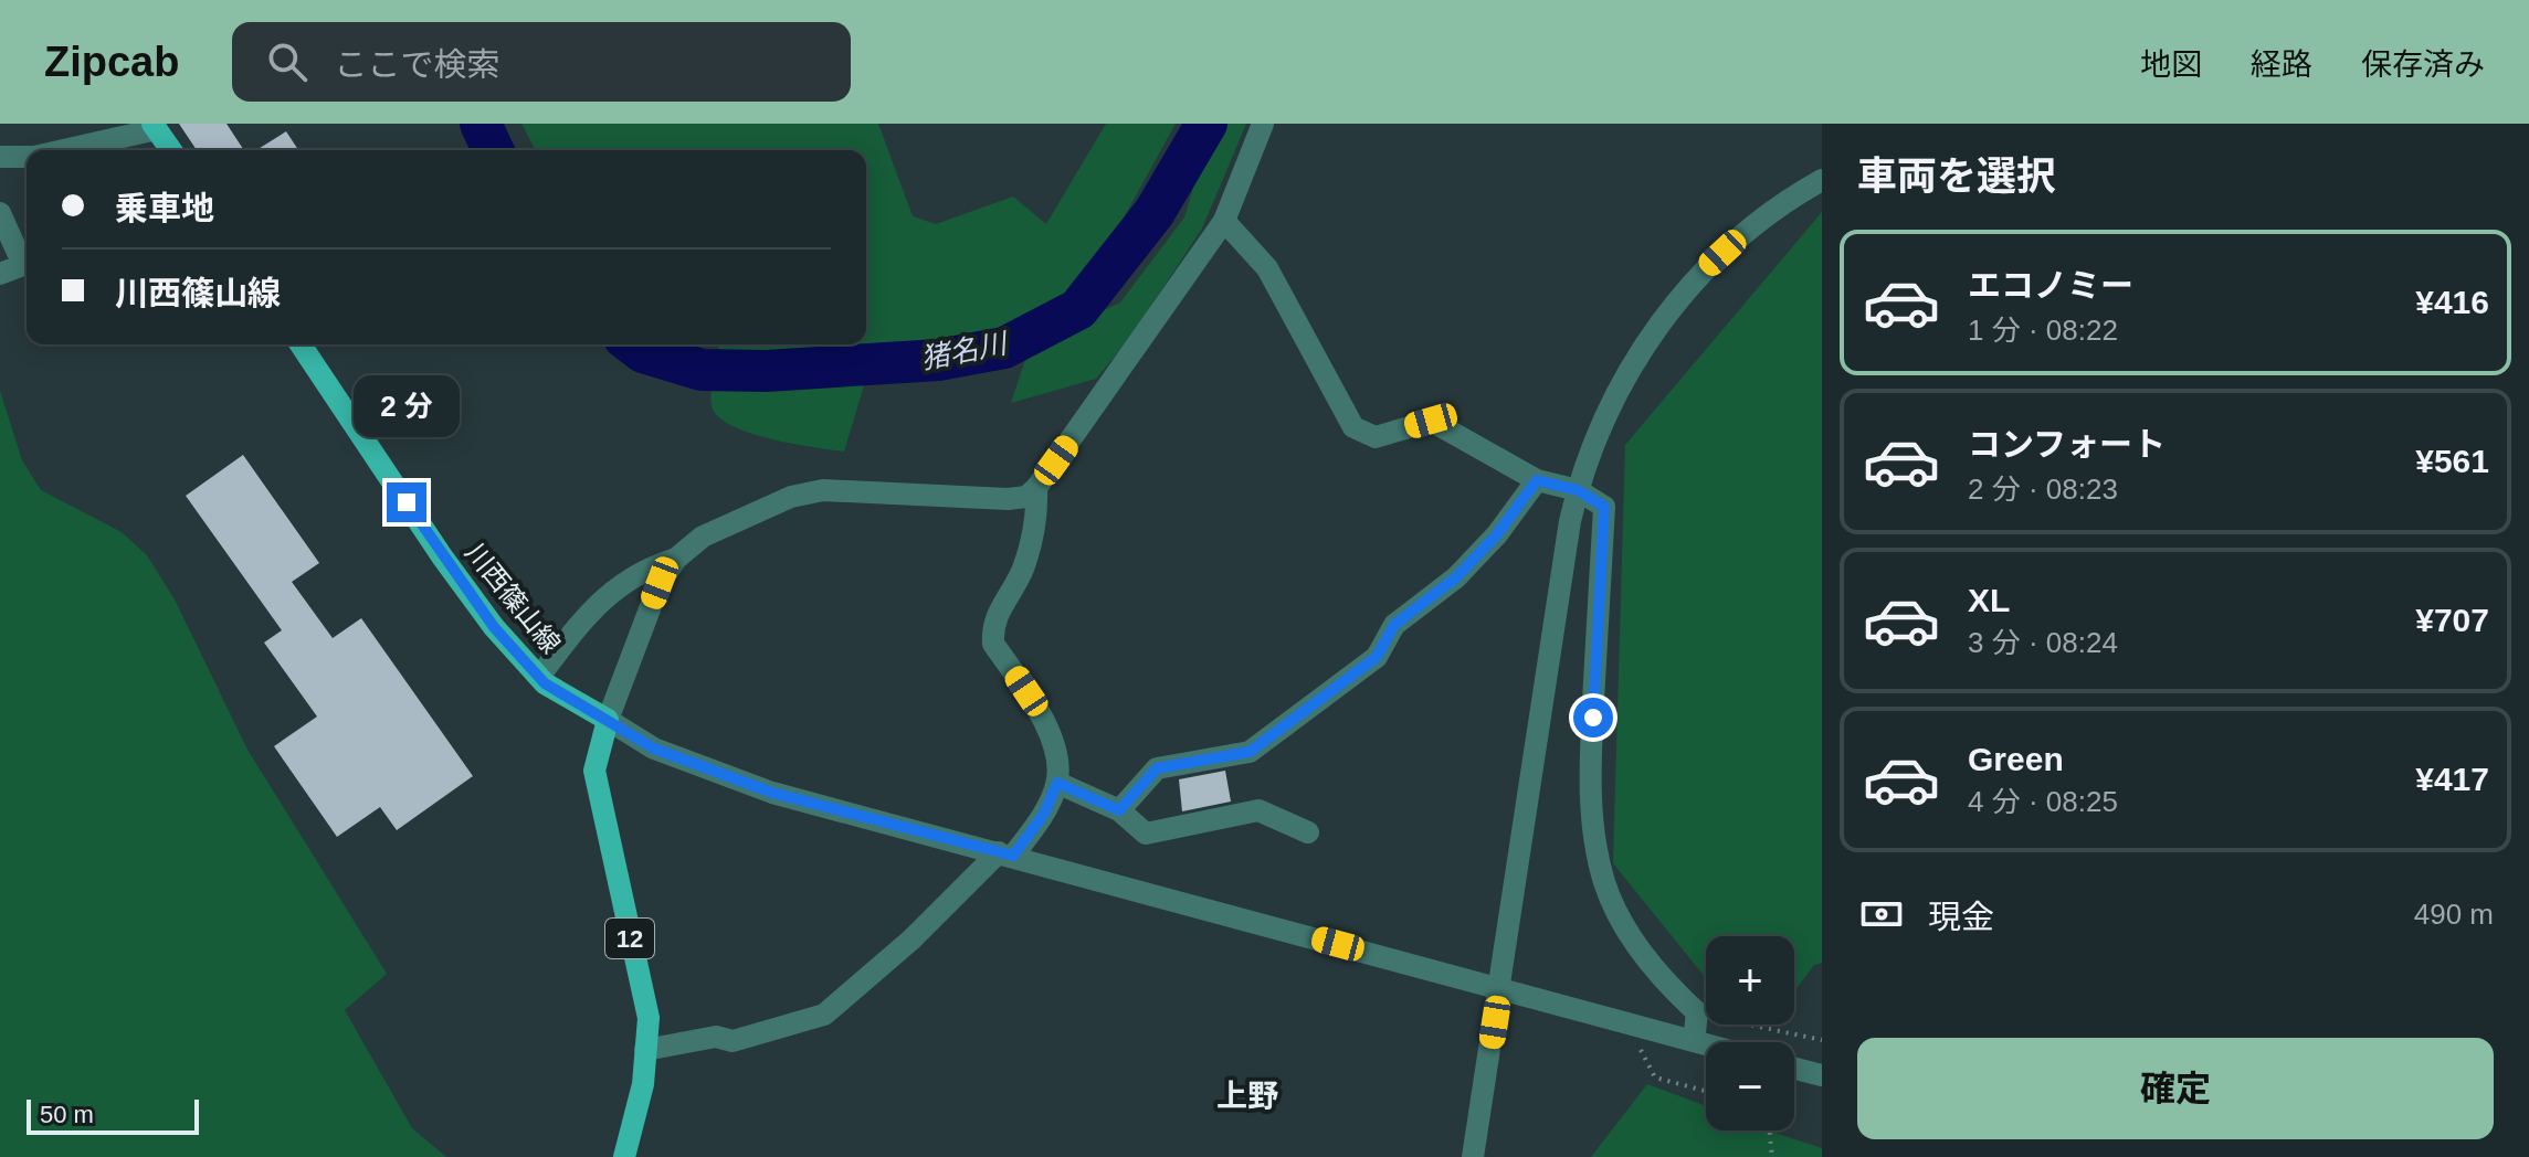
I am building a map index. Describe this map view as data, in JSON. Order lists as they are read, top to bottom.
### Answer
{
  "streets": {
    "main road": ["川西篠山線", "12"]
  },
  "crossings": [
    ["川西篠山線", "12"]
  ],
  "districts": ["上野"],
  "water": ["猪名川"],
  "scale_bar": "50 m",
  "page": {
    "header": "Zipcab",
    "search": "ここで検索",
    "nav": ["地図", "経路", "保存済み"],
    "heading": "車両を選択",
    "banner": ["乗車地", "川西篠山線"],
    "list": [
      {
        "name": "エコノミー",
        "note": "1 分 · 08:22",
        "value": "¥416"
      },
      {
        "name": "コンフォート",
        "note": "2 分 · 08:23",
        "value": "¥561"
      },
      {
        "name": "XL",
        "note": "3 分 · 08:24",
        "value": "¥707"
      },
      {
        "name": "Green",
        "note": "4 分 · 08:25",
        "value": "¥417"
      }
    ],
    "bubble": "2 分",
    "pay": ["現金", "490 m"],
    "map_buttons": ["+", "−"],
    "buttons": "確定",
    "scale": "50 m"
  }
}
